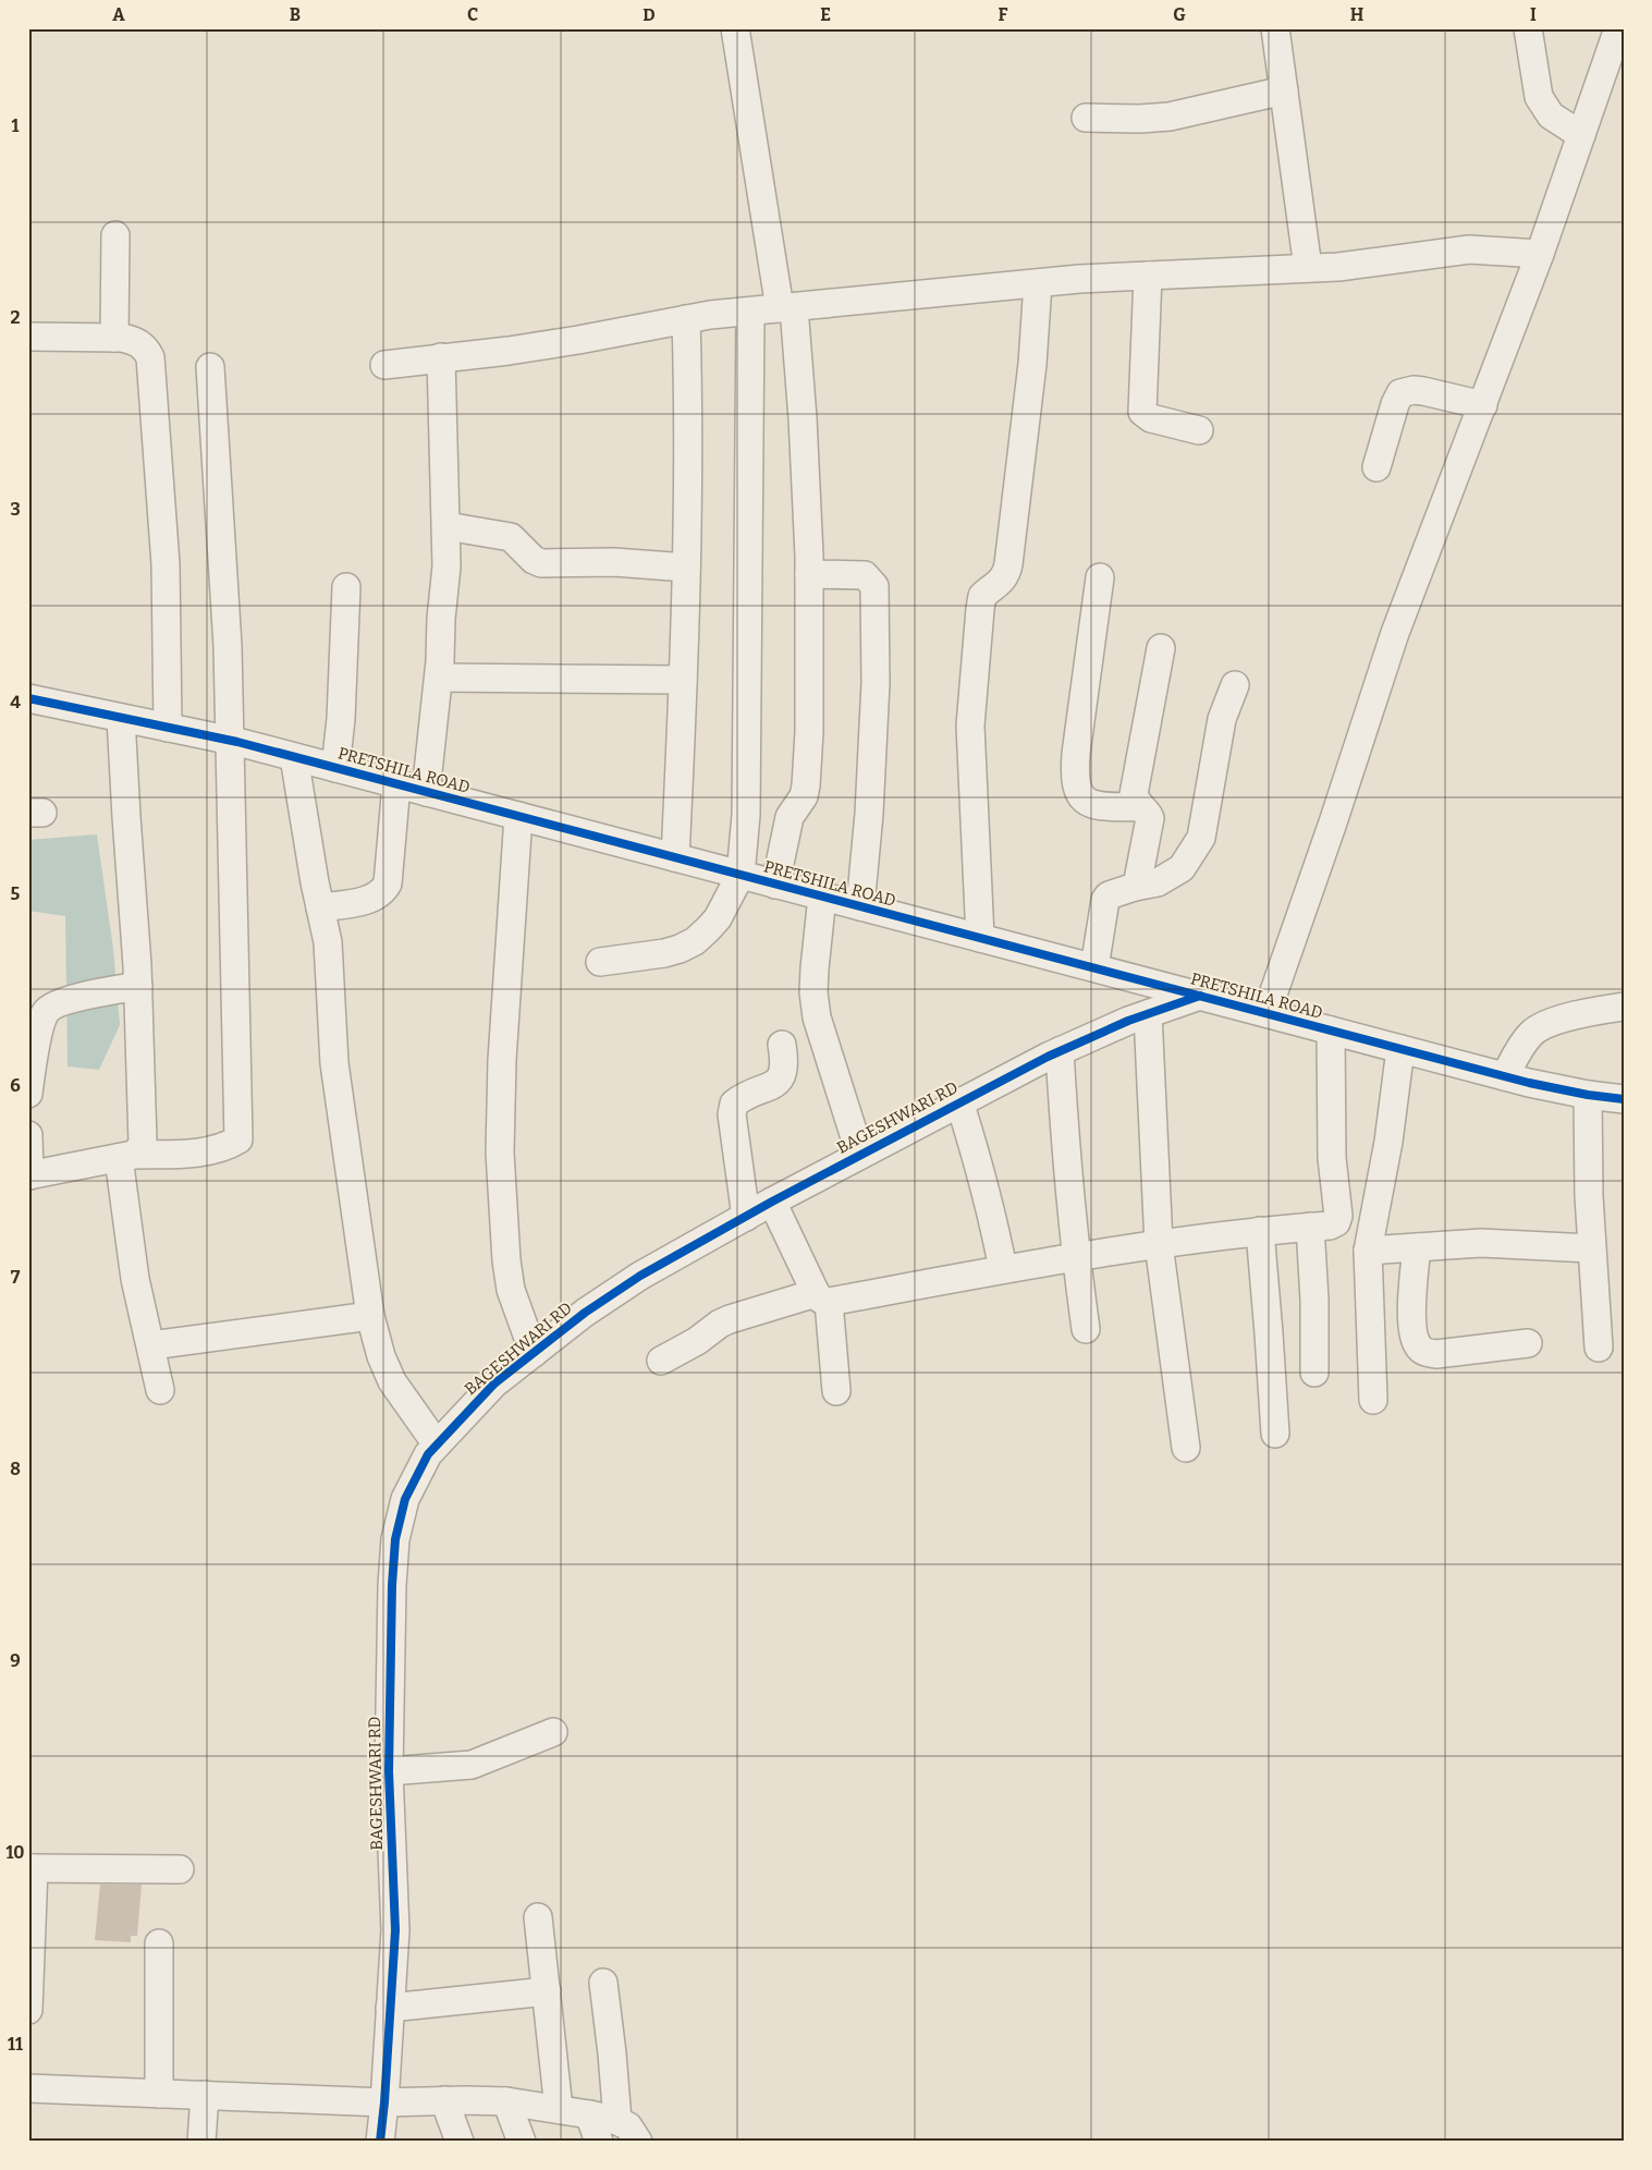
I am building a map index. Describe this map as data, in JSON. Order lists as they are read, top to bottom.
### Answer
{
  "streets": {
    "street": ["PRETSHILA ROAD", "BAGESHWARI RD"]
  },
  "crossings": [
    ["PRETSHILA ROAD", "BAGESHWARI RD"]
  ],
  "grid": {
    "columns": [
      "A",
      "B",
      "C",
      "D",
      "E",
      "F",
      "G",
      "H",
      "I"
    ],
    "rows": [
      "1",
      "2",
      "3",
      "4",
      "5",
      "6",
      "7",
      "8",
      "9",
      "10",
      "11"
    ]
  }
}
